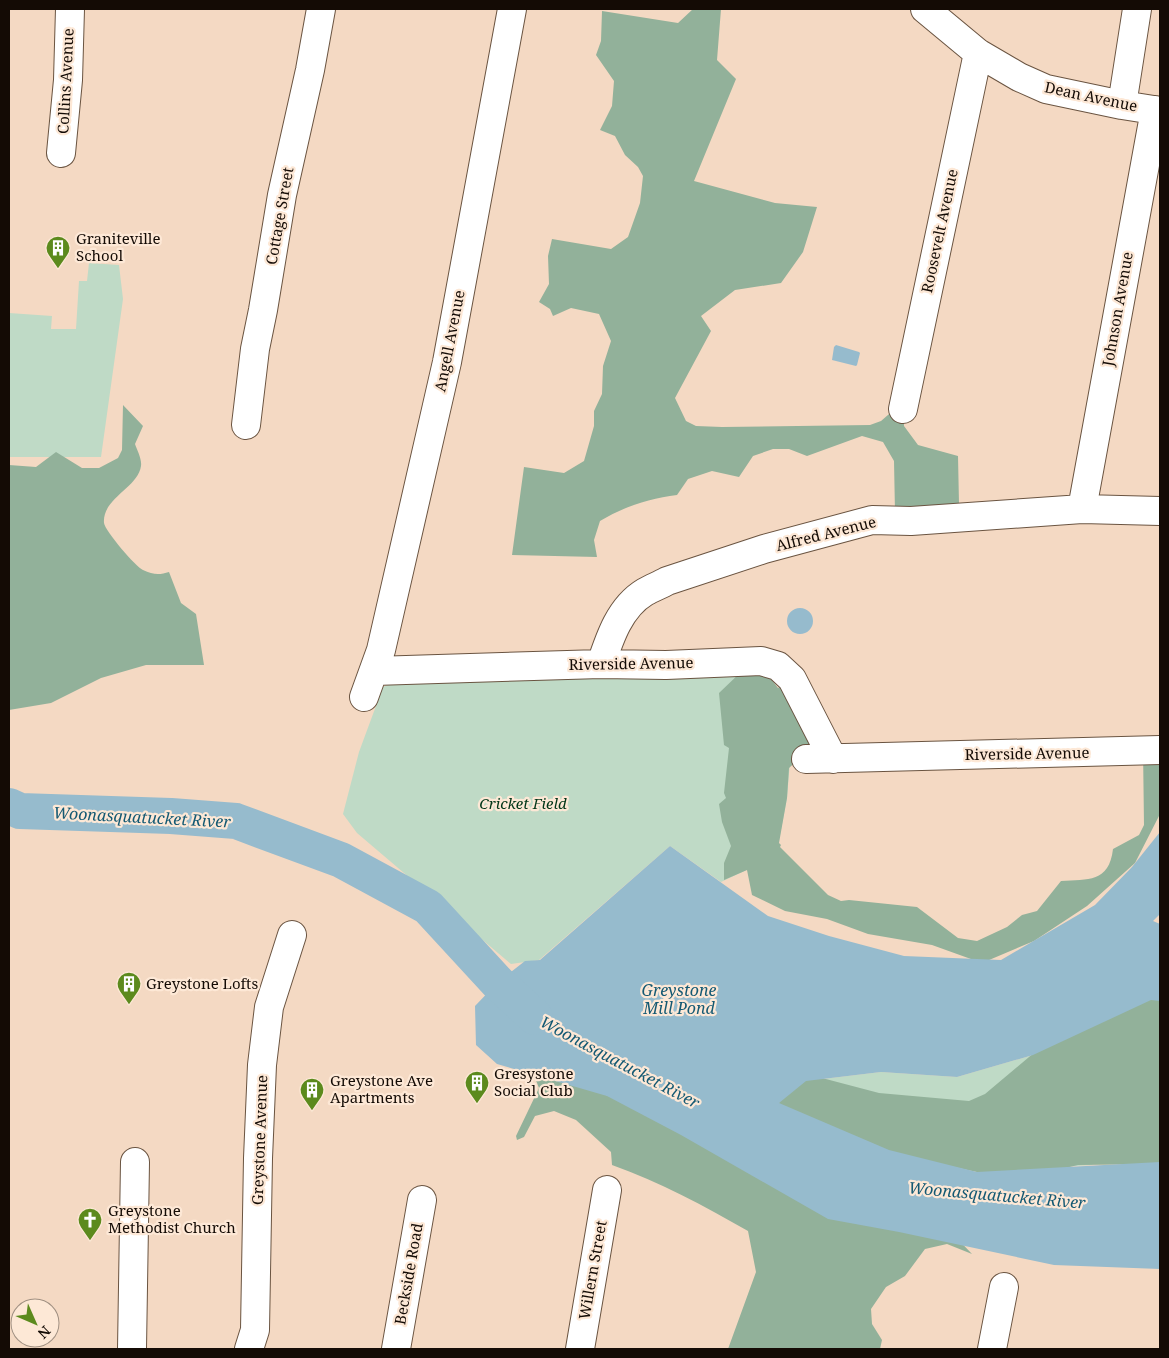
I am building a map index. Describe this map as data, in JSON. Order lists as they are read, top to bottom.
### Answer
{
  "streets": {
    "street": [
      "Collins Avenue",
      "Dean Avenue",
      "Cottage Street",
      "Roosevelt Avenue",
      "Johnson Avenue",
      "Angell Avenue",
      "Alfred Avenue",
      "Riverside Avenue",
      "Greystone Avenue",
      "Willern Street",
      "Beckside Road"
    ]
  },
  "crossings": [
    ["Dean Avenue", "Roosevelt Avenue"],
    ["Dean Avenue", "Johnson Avenue"],
    ["Johnson Avenue", "Alfred Avenue"],
    ["Angell Avenue", "Riverside Avenue"],
    ["Alfred Avenue", "Riverside Avenue"]
  ],
  "water": ["Woonasquatucket River", "Greystone Mill Pond"],
  "parks": ["Cricket Field"],
  "places": {
    "building": [
      "Graniteville School",
      "Greystone Lofts",
      "Gresystone Social Club",
      "Greystone Ave Apartments"
    ],
    "church": ["Greystone Methodist Church"]
  },
  "north": "bottom right"
}
